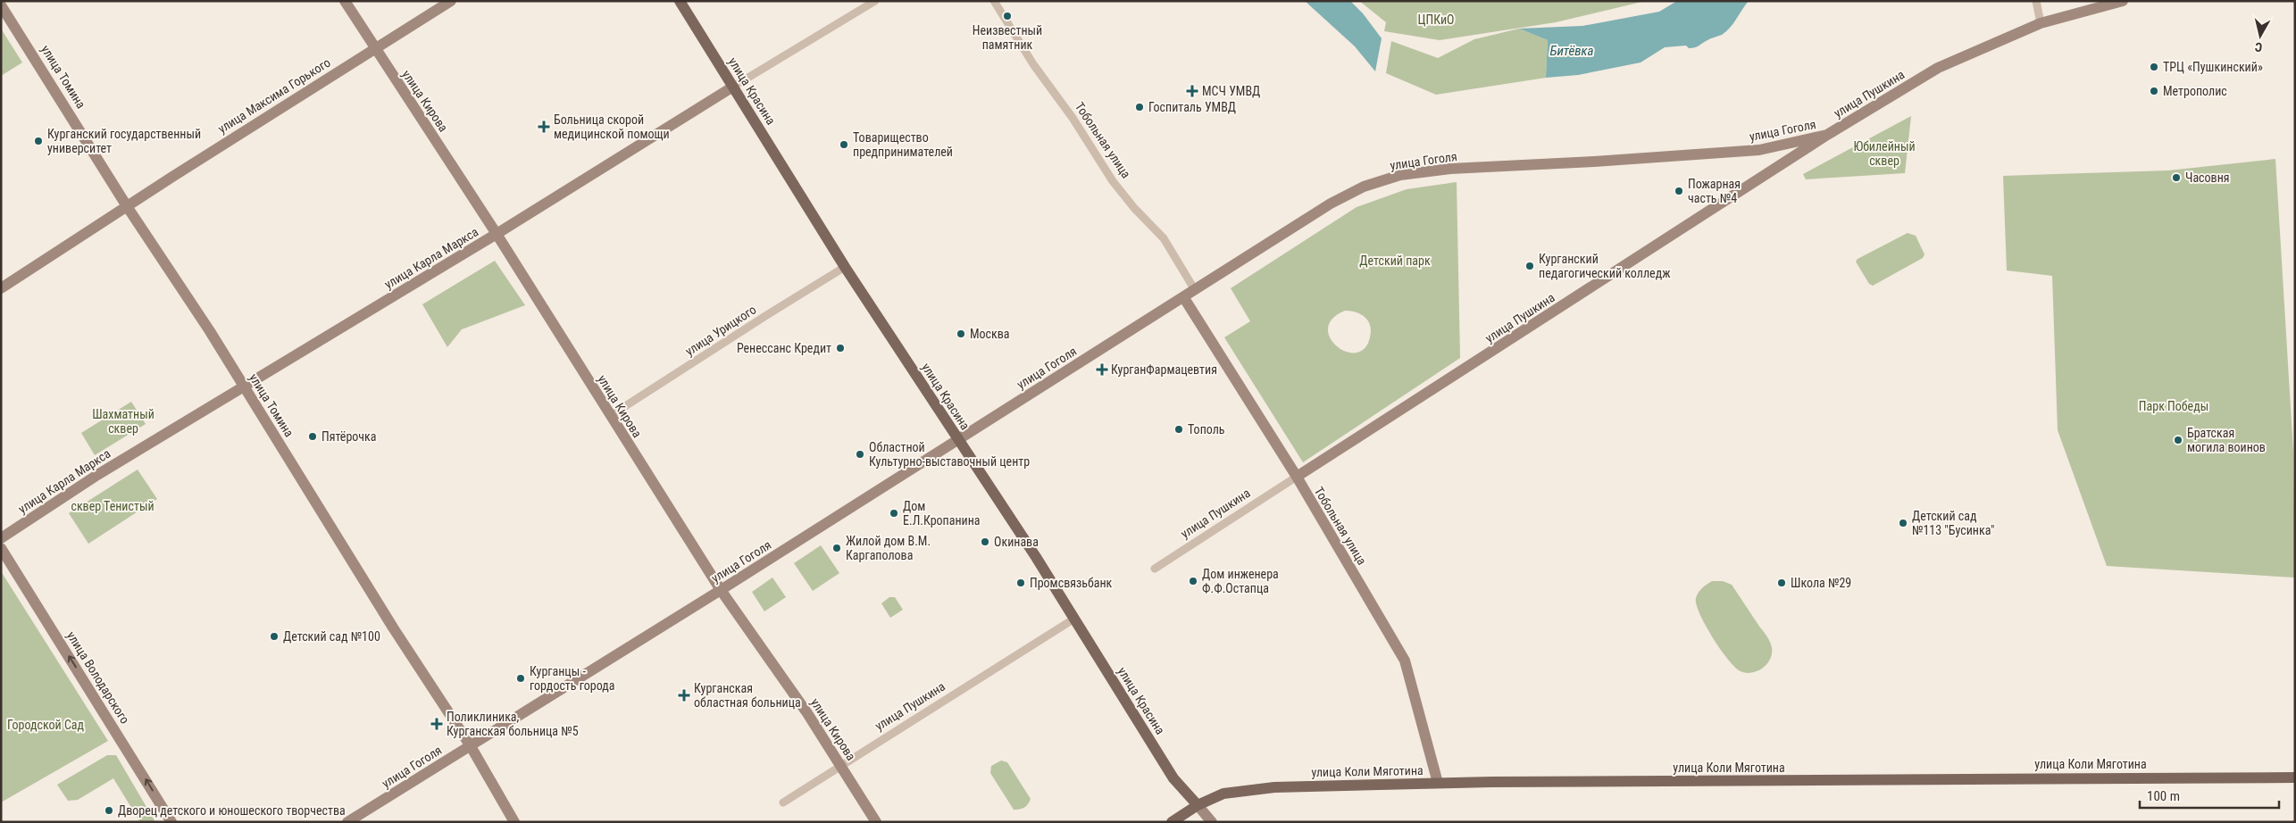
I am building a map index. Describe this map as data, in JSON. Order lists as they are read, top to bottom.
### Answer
{
  "streets": {
    "main road": ["улица Красина", "улица Коли Мяготина"],
    "street": [
      "улица Томина",
      "улица Пушкина",
      "улица Максима Горького",
      "улица Кирова",
      "улица Гоголя",
      "Тобольная улица",
      "улица Карла Маркса",
      "улица Урицкого",
      "улица Володарского"
    ]
  },
  "crossings": [
    ["улица Томина", "улица Максима Горького"],
    ["улица Томина", "улица Гоголя"],
    ["улица Томина", "улица Карла Маркса"],
    ["улица Красина", "улица Пушкина"],
    ["улица Красина", "улица Гоголя"],
    ["улица Красина", "улица Карла Маркса"],
    ["улица Красина", "улица Урицкого"],
    ["улица Красина", "улица Коли Мяготина"],
    ["улица Пушкина", "улица Кирова"],
    ["улица Пушкина", "улица Гоголя"],
    ["улица Пушкина", "Тобольная улица"],
    ["улица Максима Горького", "улица Кирова"],
    ["улица Кирова", "улица Гоголя"],
    ["улица Кирова", "улица Карла Маркса"],
    ["улица Кирова", "улица Урицкого"],
    ["улица Гоголя", "Тобольная улица"],
    ["Тобольная улица", "улица Коли Мяготина"]
  ],
  "one_way": ["улица Володарского"],
  "water": ["Битёвка"],
  "parks": [
    "ЦПКиО",
    "Юбилейный сквер",
    "Детский парк",
    "Парк Победы",
    "Шахматный сквер",
    "сквер Тенистый",
    "Городской Сад"
  ],
  "places": {
    "other": [
      "Неизвестный памятник",
      "ТРЦ «Пушкинский»",
      "Метрополис",
      "Госпиталь УМВД",
      "Курганский государственный университет",
      "Товарищество предпринимателей",
      "Часовня",
      "Пожарная часть №4",
      "Курганский педагогический колледж",
      "Москва",
      "Ренессанс Кредит",
      "Тополь",
      "Пятёрочка",
      "Братская могила воинов",
      "Областной Культурно-выставочный центр",
      "Дом Е.Л.Кропанина",
      "Детский сад №113 \"Бусинка\"",
      "Окинава",
      "Жилой дом В.М. Каргаполова",
      "Дом инженера Ф.Ф.Остапца",
      "Промсвязьбанк",
      "Школа №29",
      "Детский сад №100",
      "Курганцы - гордость города",
      "Дворец детского и юношеского творчества"
    ],
    "health": [
      "МСЧ УМВД",
      "Больница скорой медицинской помощи",
      "КурганФармацевтия",
      "Курганская областная больница",
      "Поликлиника, Курганская больница №5"
    ]
  },
  "scale_bar": "100 m",
  "north": "bottom"
}
